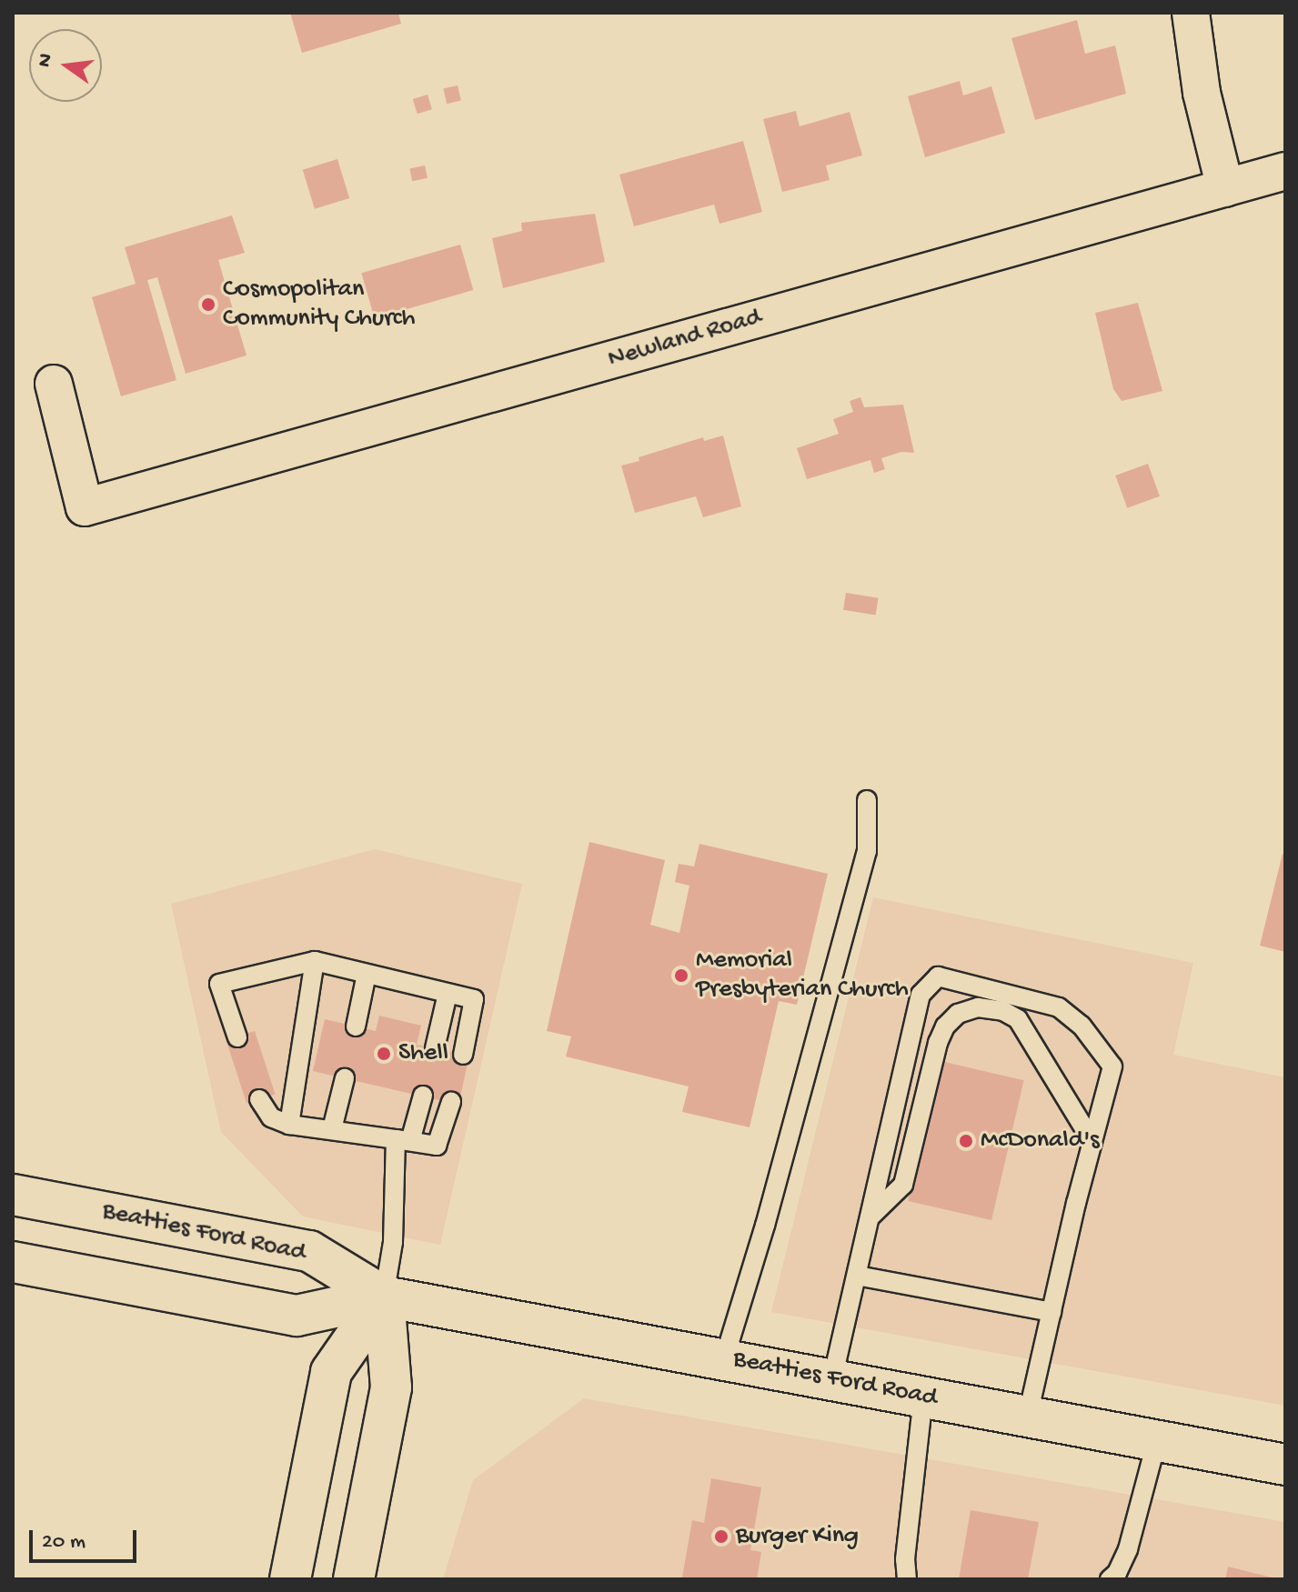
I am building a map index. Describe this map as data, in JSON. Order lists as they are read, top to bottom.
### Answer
{
  "streets": {
    "main road": ["Beatties Ford Road"],
    "street": ["Newland Road"]
  },
  "places": [
    "Cosmopolitan Community Church",
    "Memorial Presbyterian Church",
    "Shell",
    "McDonald's",
    "Burger King"
  ],
  "scale_bar": "20 m",
  "north": "left"
}
